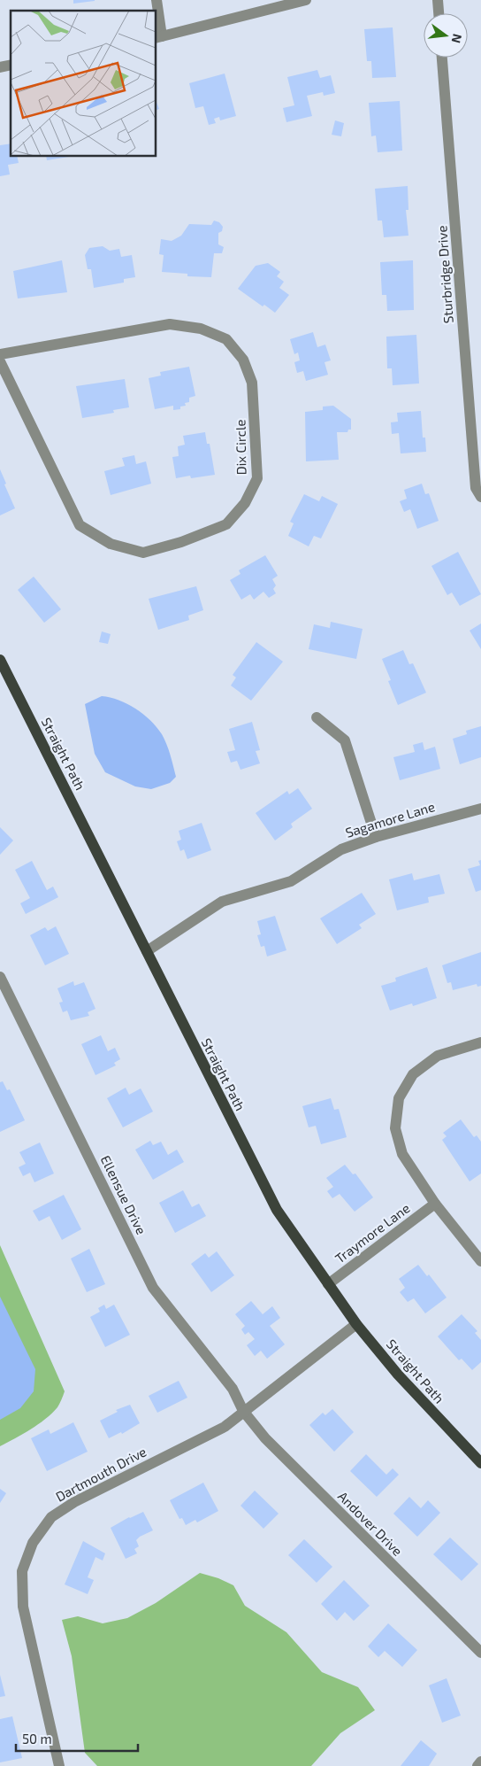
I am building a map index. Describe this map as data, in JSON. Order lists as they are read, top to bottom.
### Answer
{
  "streets": {
    "main road": ["Straight Path"],
    "street": [
      "Sturbridge Drive",
      "Dix Circle",
      "Sagamore Lane",
      "Ellensue Drive",
      "Traymore Lane",
      "Dartmouth Drive",
      "Andover Drive"
    ]
  },
  "crossings": [
    ["Straight Path", "Sagamore Lane"],
    ["Straight Path", "Traymore Lane"],
    ["Straight Path", "Dartmouth Drive"],
    ["Ellensue Drive", "Dartmouth Drive"],
    ["Ellensue Drive", "Andover Drive"],
    ["Dartmouth Drive", "Andover Drive"]
  ],
  "scale_bar": "50 m",
  "north": "right"
}
